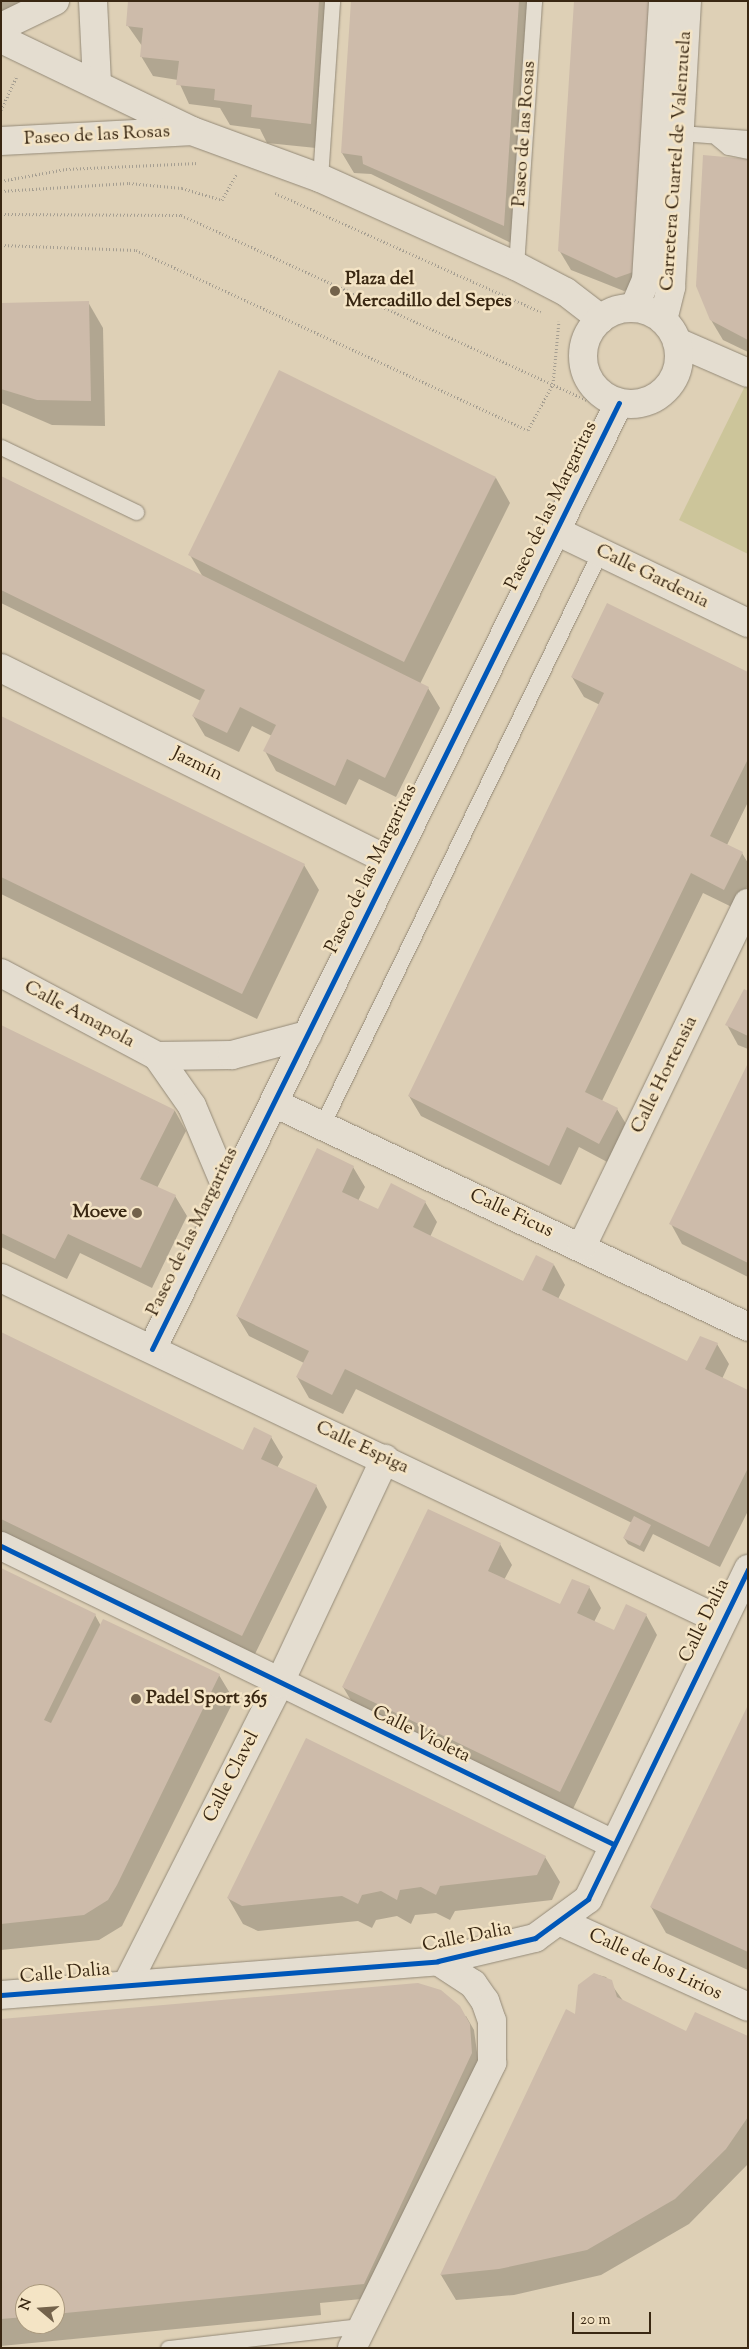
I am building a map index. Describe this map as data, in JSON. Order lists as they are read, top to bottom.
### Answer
{
  "streets": {
    "street": [
      "Paseo de las Rosas",
      "Carretera Cuartel de Valenzuela",
      "Paseo de las Margaritas",
      "Calle Gardenia",
      "Jazmín",
      "Calle Amapola",
      "Calle Hortensia",
      "Calle Ficus",
      "Calle Espiga",
      "Calle Dalia",
      "Calle Violeta",
      "Calle Clavel",
      "Calle de los Lirios"
    ]
  },
  "crossings": [
    ["Paseo de las Rosas", "Carretera Cuartel de Valenzuela"],
    ["Paseo de las Rosas", "Paseo de las Margaritas"],
    ["Carretera Cuartel de Valenzuela", "Paseo de las Margaritas"],
    ["Paseo de las Margaritas", "Calle Gardenia"],
    ["Paseo de las Margaritas", "Jazmín"],
    ["Paseo de las Margaritas", "Calle Amapola"],
    ["Paseo de las Margaritas", "Calle Ficus"],
    ["Paseo de las Margaritas", "Calle Espiga"],
    ["Calle Hortensia", "Calle Ficus"],
    ["Calle Espiga", "Calle Dalia"],
    ["Calle Espiga", "Calle Clavel"],
    ["Calle Dalia", "Calle Violeta"],
    ["Calle Dalia", "Calle Clavel"],
    ["Calle Dalia", "Calle de los Lirios"],
    ["Calle Violeta", "Calle Clavel"]
  ],
  "places": ["Plaza del Mercadillo del Sepes", "Moeve", "Padel Sport 365"],
  "scale_bar": "20 m",
  "north": "left"
}
